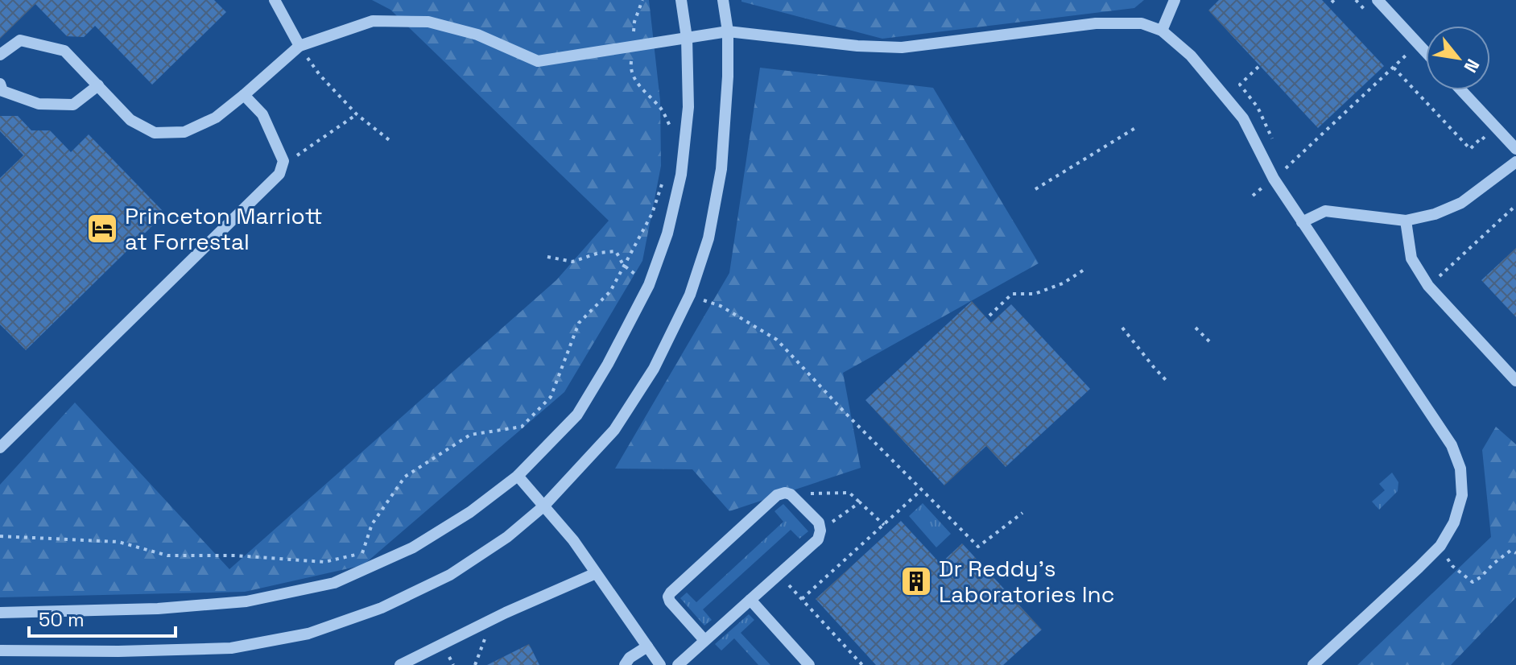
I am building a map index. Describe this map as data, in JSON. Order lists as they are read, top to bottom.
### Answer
{
  "places": {
    "hotel": ["Princeton Marriott at Forrestal"],
    "building": ["Dr Reddy's Laboratories Inc"]
  },
  "scale_bar": "50 m",
  "north": "bottom right"
}
